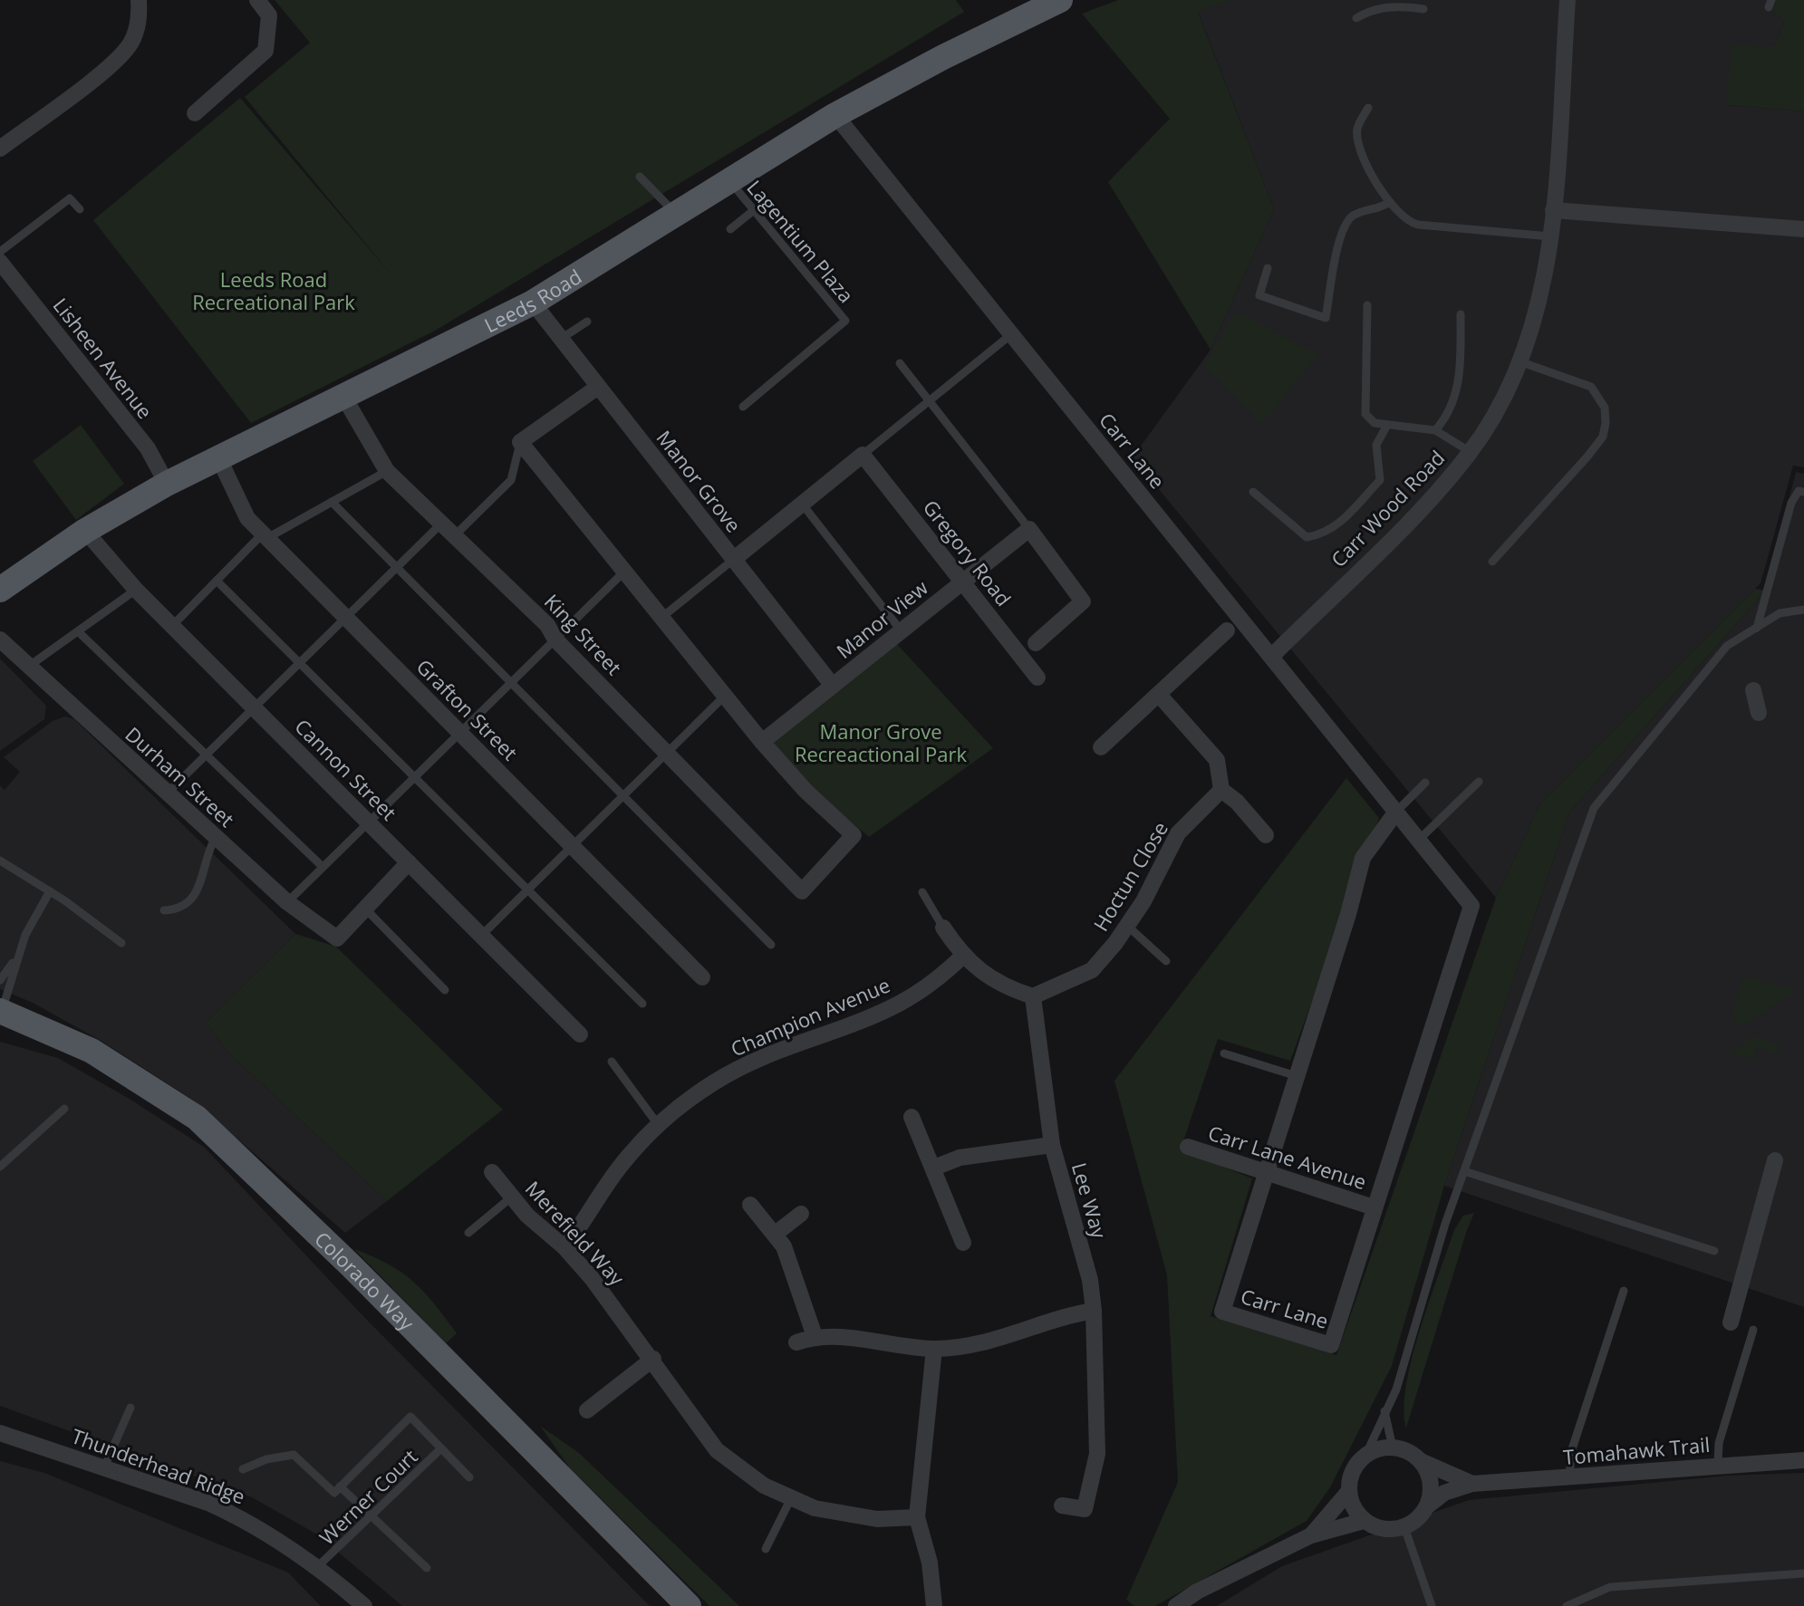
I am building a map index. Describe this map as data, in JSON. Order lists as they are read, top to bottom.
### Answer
{
  "streets": {
    "main road": ["Leeds Road", "Colorado Way"],
    "street": [
      "Lisheen Avenue",
      "Carr Lane",
      "Manor Grove",
      "Carr Wood Road",
      "Gregory Road",
      "Manor View",
      "King Street",
      "Grafton Street",
      "Cannon Street",
      "Durham Street",
      "Hoctun Close",
      "Champion Avenue",
      "Carr Lane Avenue",
      "Lee Way",
      "Merefield Way",
      "Tomahawk Trail",
      "Thunderhead Ridge"
    ],
    "lane": ["Lagentium Plaza", "Werner Court"]
  },
  "crossings": [
    ["Lagentium Plaza", "Leeds Road"],
    ["Leeds Road", "Lisheen Avenue"],
    ["Leeds Road", "Carr Lane"],
    ["Leeds Road", "Manor Grove"],
    ["Leeds Road", "King Street"],
    ["Leeds Road", "Grafton Street"],
    ["Leeds Road", "Cannon Street"],
    ["Carr Lane", "Carr Wood Road"],
    ["Carr Lane", "Carr Lane Avenue"],
    ["Manor Grove", "Manor View"],
    ["Gregory Road", "Manor View"],
    ["Manor View", "King Street"],
    ["Hoctun Close", "Lee Way"],
    ["Champion Avenue", "Merefield Way"],
    ["Thunderhead Ridge", "Werner Court"]
  ],
  "parks": ["Leeds Road Recreational Park", "Manor Grove Recreactional Park"]
}
